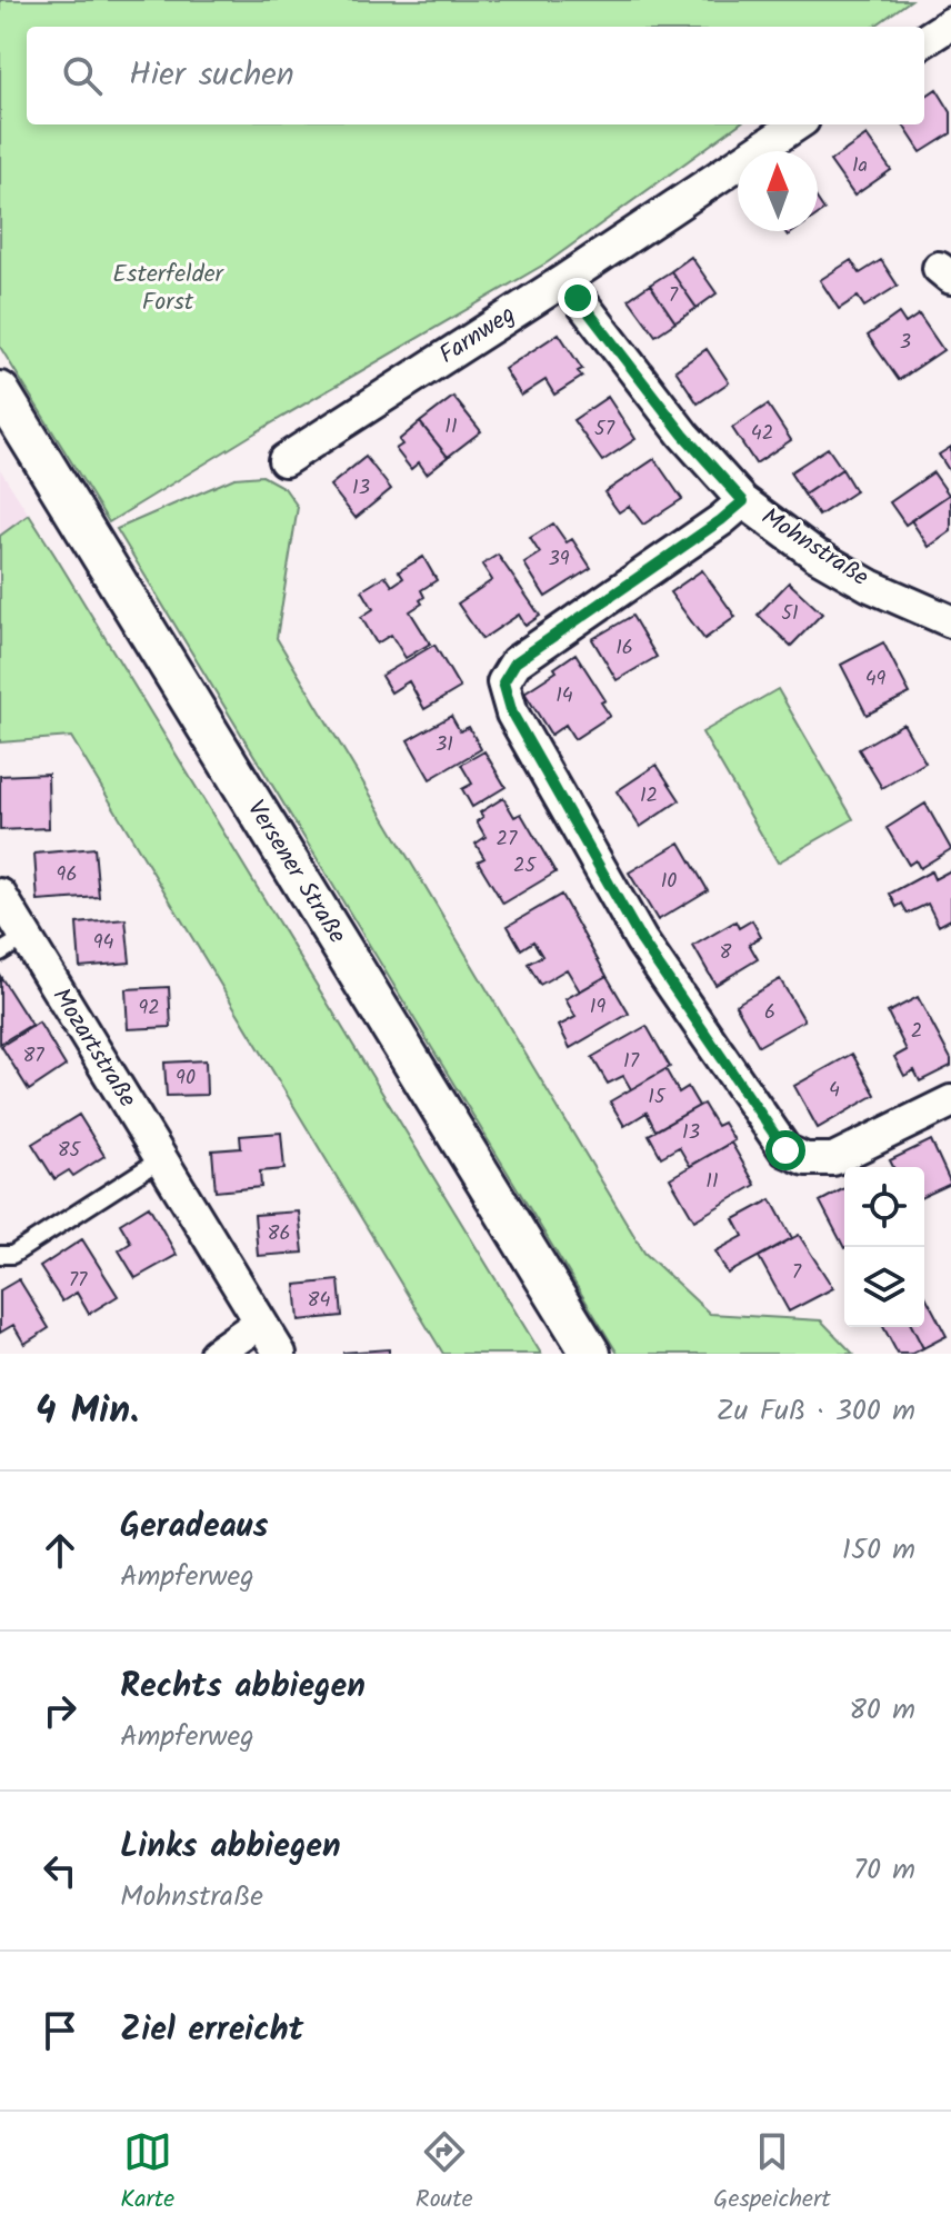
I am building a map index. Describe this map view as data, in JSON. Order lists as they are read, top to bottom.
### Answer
{
  "streets": {
    "street": [
      "Farnweg",
      "Mohnstraße",
      "Versener Straße",
      "Mozartstraße"
    ]
  },
  "crossings": [
    ["Farnweg", "Mohnstraße"]
  ],
  "parks": ["Esterfelder Forst"],
  "house_numbers": [
    "1a",
    "7",
    "3",
    "11",
    "57",
    "42",
    "13",
    "39",
    "51",
    "16",
    "49",
    "14",
    "31",
    "12",
    "27",
    "25",
    "96",
    "10",
    "94",
    "8",
    "19",
    "92",
    "6",
    "2",
    "87",
    "17",
    "90",
    "4",
    "15",
    "13",
    "85",
    "11",
    "86",
    "7",
    "77",
    "84"
  ],
  "north": "top",
  "page": {
    "search": "Hier suchen",
    "heading": ["4 Min.", "Zu Fuß · 300 m"],
    "list": [
      ["Geradeaus", "Ampferweg", "150 m"],
      ["Rechts abbiegen", "Ampferweg", "80 m"],
      ["Links abbiegen", "Mohnstraße", "70 m"],
      "Ziel erreicht"
    ],
    "nav": ["Karte", "Route", "Gespeichert"]
  }
}
